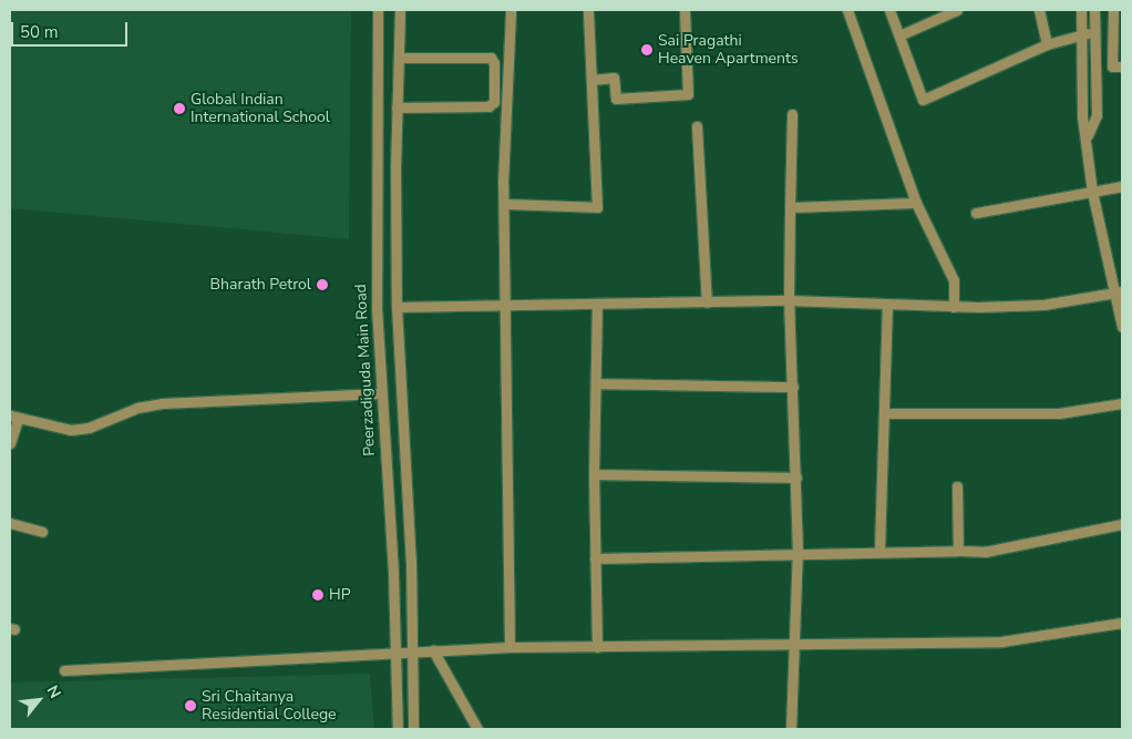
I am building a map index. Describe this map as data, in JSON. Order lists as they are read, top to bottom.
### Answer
{
  "streets": {
    "street": ["Peerzadiguda Main Road"]
  },
  "places": [
    "Sai Pragathi Heaven Apartments",
    "Global Indian International School",
    "Bharath Petrol",
    "HP",
    "Sri Chaitanya Residential College"
  ],
  "scale_bar": "50 m",
  "north": "top right"
}
